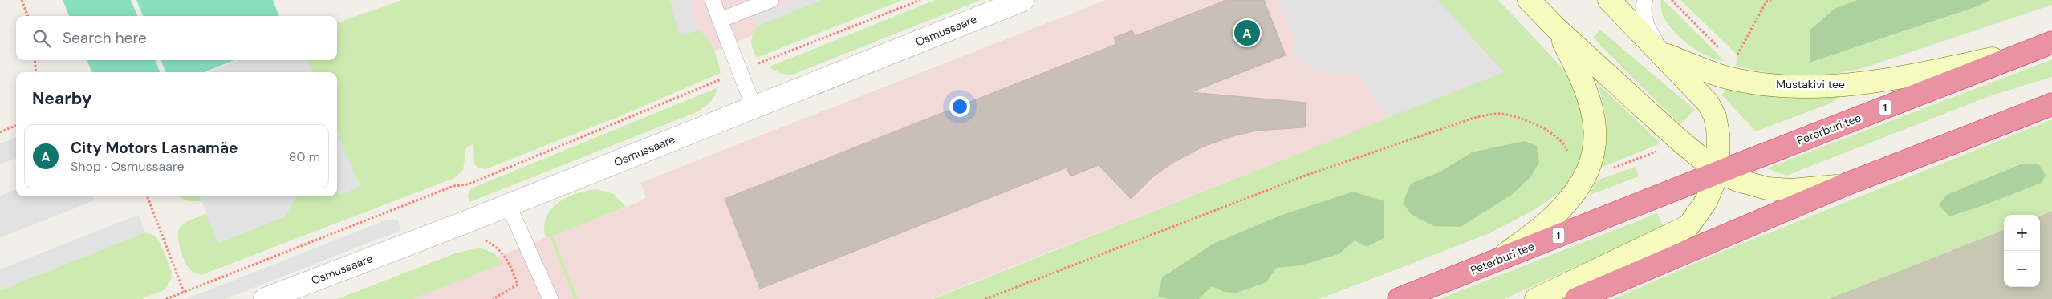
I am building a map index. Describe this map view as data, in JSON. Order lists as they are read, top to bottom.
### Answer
{
  "streets": {
    "highway": ["1", "Peterburi tee"],
    "main road": ["Mustakivi tee"],
    "street": ["Osmussaare"]
  },
  "crossings": [
    ["Mustakivi tee", "Peterburi tee"]
  ],
  "page": {
    "search": "Search here",
    "pins": "A",
    "heading": "Nearby",
    "list": [
      {
        "mark": "A",
        "name": "City Motors Lasnamäe",
        "note": "Shop · Osmussaare",
        "value": "80 m"
      }
    ],
    "map_buttons": ["+", "−"]
  }
}
